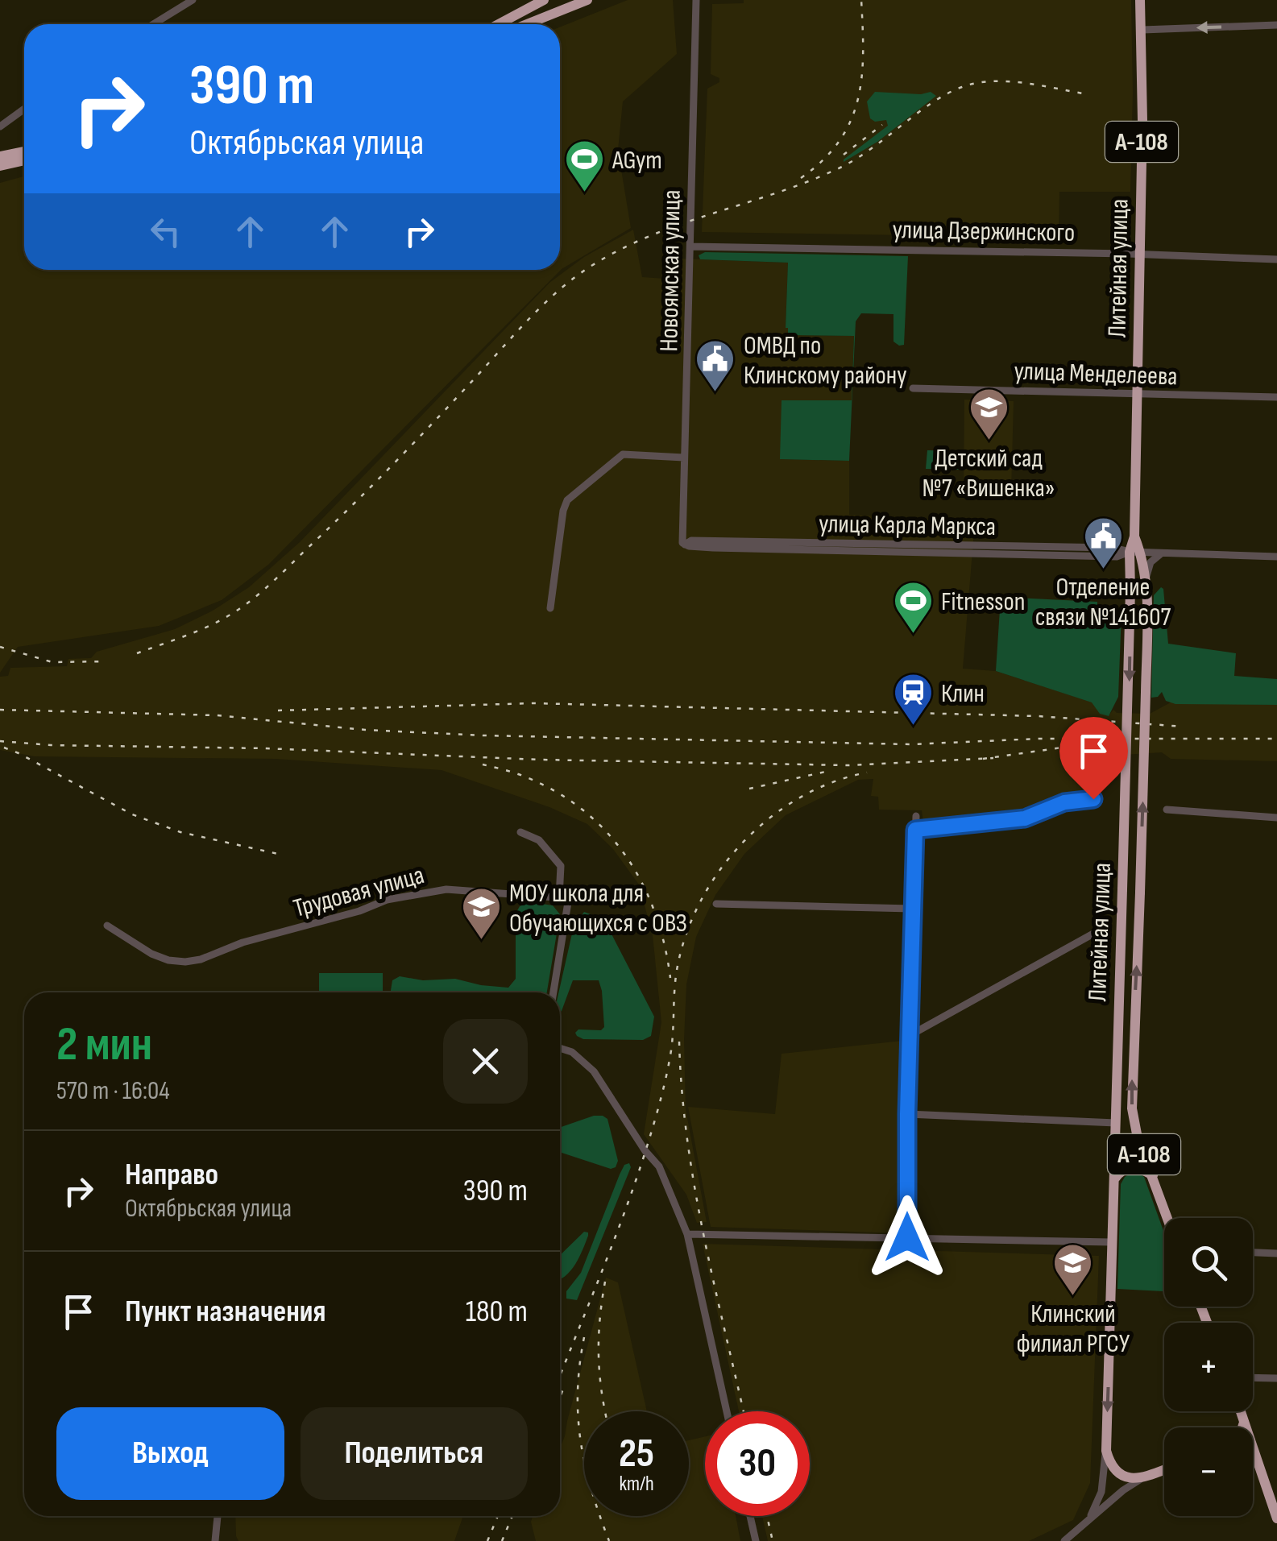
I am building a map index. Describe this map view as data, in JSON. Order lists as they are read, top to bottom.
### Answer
{
  "streets": {
    "highway": ["А-108", "Литейная улица"],
    "street": [
      "улица Дзержинского",
      "Новоямская улица",
      "улица Менделеева",
      "улица Карла Маркса",
      "Трудовая улица"
    ]
  },
  "crossings": [
    ["А-108", "Литейная улица"],
    ["улица Дзержинского", "Литейная улица"],
    ["улица Дзержинского", "Новоямская улица"],
    ["Литейная улица", "улица Менделеева"],
    ["Литейная улица", "улица Карла Маркса"],
    ["Новоямская улица", "улица Карла Маркса"]
  ],
  "places": {
    "sports": ["AGym", "Fitnesson"],
    "public building": ["ОМВД по Клинскому району", "Отделение связи №141607"],
    "school or university": ["Детский сад №7 «Вишенка»", "МОУ школа для Обучающихся с ОВЗ", "Клинский филиал РГСУ"],
    "station": ["Клин"]
  },
  "page": {
    "turn": ["390 m", "Октябрьская улица"],
    "heading": ["2 мин", "570 m · 16:04"],
    "list": [
      {
        "name": "Направо",
        "note": "Октябрьская улица",
        "value": "390 m"
      },
      {
        "name": "Пункт назначения",
        "value": "180 m"
      }
    ],
    "map_buttons": ["+", "−"],
    "buttons": ["Выход", "Поделиться"],
    "speed": "25 km/h",
    "limit": "30"
  }
}
